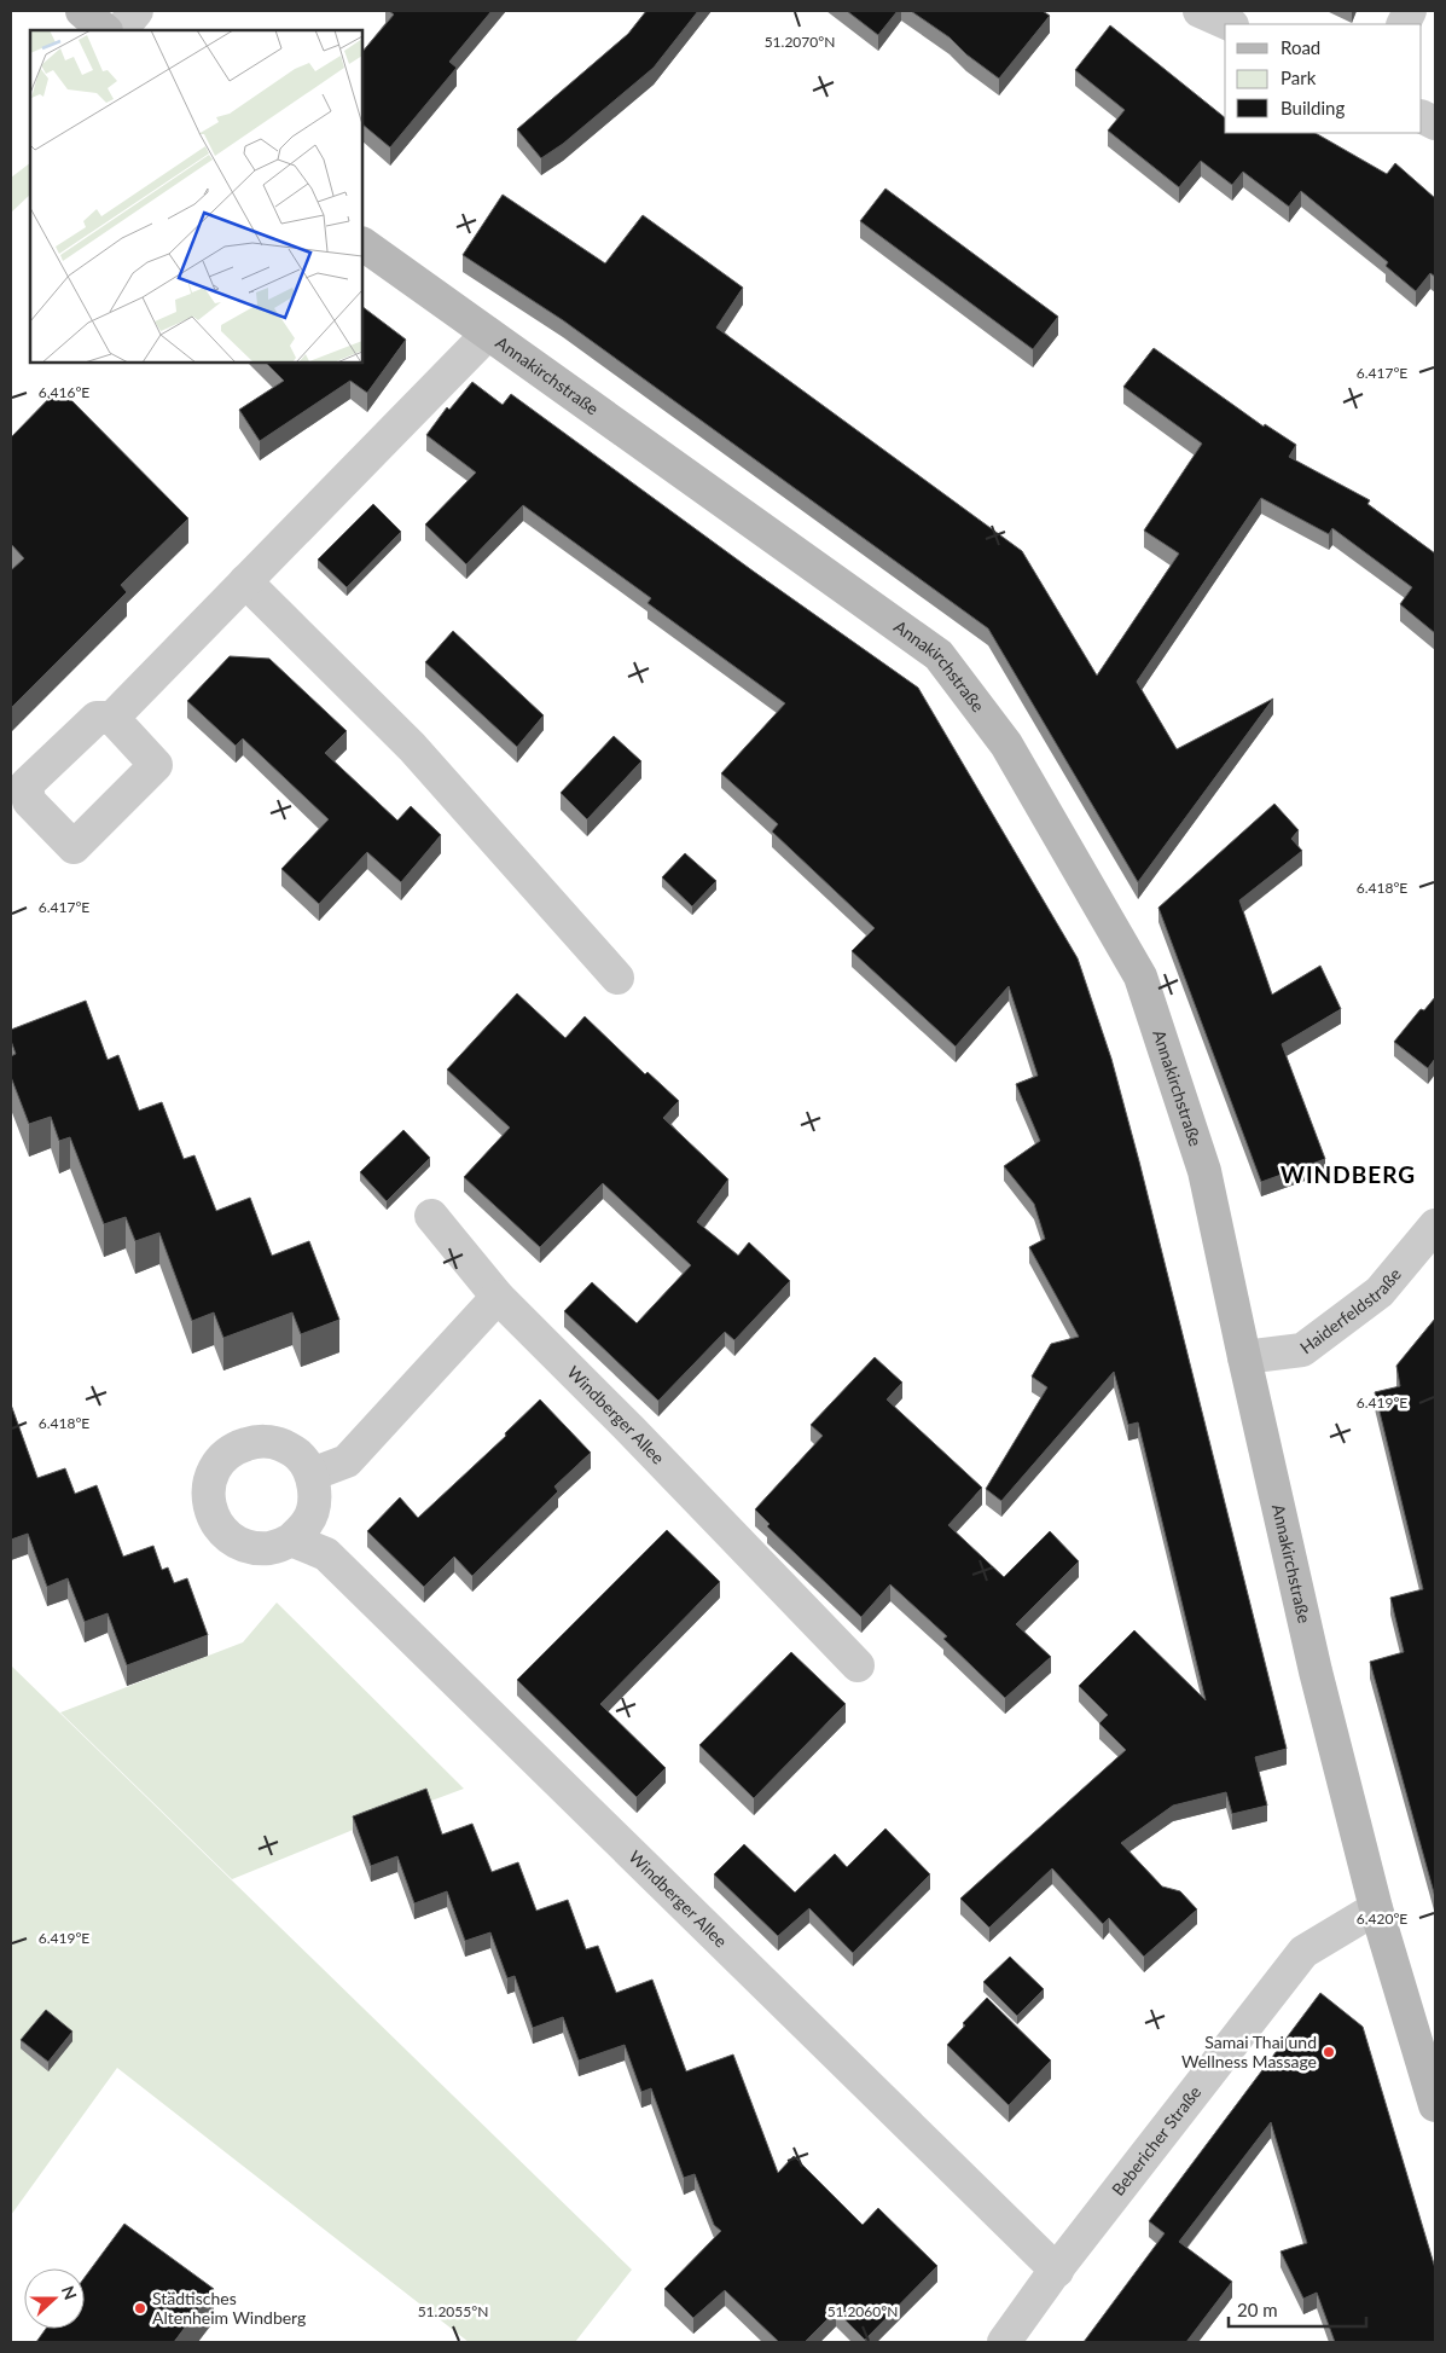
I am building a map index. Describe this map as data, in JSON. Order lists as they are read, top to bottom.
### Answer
{
  "streets": {
    "street": [
      "Annakirchstraße",
      "Haiderfeldstraße",
      "Windberger Allee",
      "Bebericher Straße"
    ]
  },
  "crossings": [
    ["Annakirchstraße", "Haiderfeldstraße"],
    ["Annakirchstraße", "Bebericher Straße"],
    ["Windberger Allee", "Bebericher Straße"]
  ],
  "districts": ["WINDBERG"],
  "places": ["Samai Thai und Wellness Massage", "Städtisches Altenheim Windberg"],
  "legend": ["Road", "Park", "Building"],
  "scale_bar": "20 m",
  "north": "right",
  "coordinates": [
    "51.2070°N",
    "6.417°E",
    "6.416°E",
    "6.418°E",
    "6.419°E",
    "6.420°E",
    "51.2055°N",
    "51.2060°N"
  ]
}
